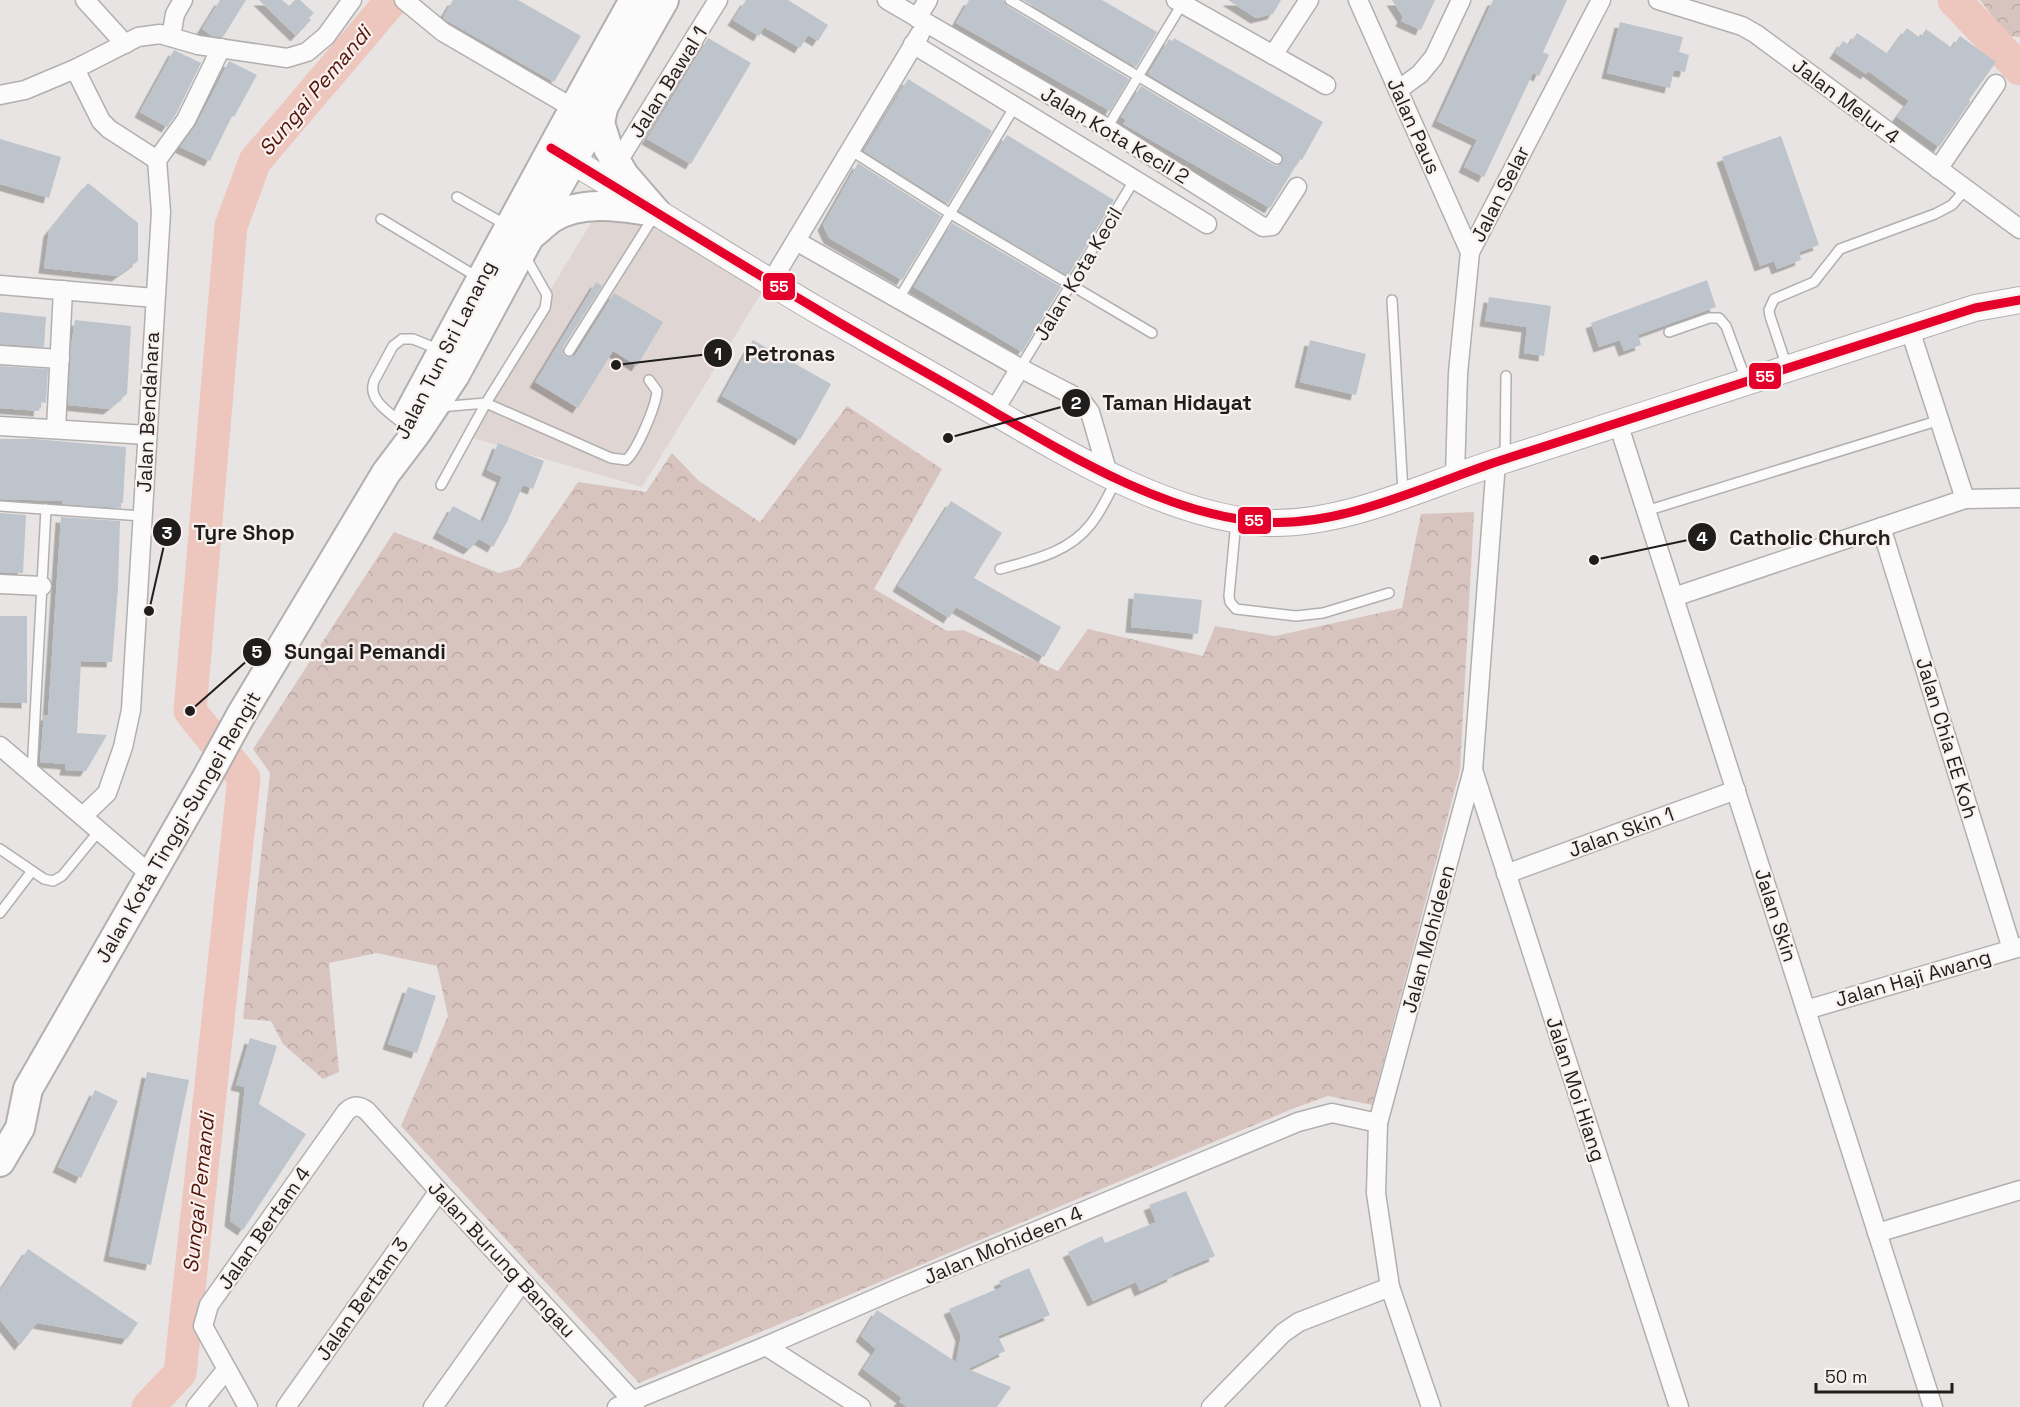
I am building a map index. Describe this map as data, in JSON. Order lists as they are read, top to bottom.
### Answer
{
  "streets": {
    "main road": ["Jalan Tun Sri Lanang", "Jalan Kota Tinggi-Sungei Rengit"],
    "street": [
      "Jalan Bawal 1",
      "Jalan Melur 4",
      "Jalan Paus",
      "Jalan Kota Kecil 2",
      "Jalan Selar",
      "Jalan Bendahara",
      "Jalan Chia EE Koh",
      "Jalan Skin 1",
      "Jalan Skin",
      "Jalan Mohideen",
      "Jalan Haji Awang",
      "Jalan Moi Hiang",
      "Jalan Bertam 4",
      "Jalan Mohideen 4",
      "Jalan Burung Bangau",
      "Jalan Bertam 3"
    ],
    "lane": ["Jalan Kota Kecil"]
  },
  "crossings": [
    ["Jalan Paus", "Jalan Selar"],
    ["Jalan Tun Sri Lanang", "Jalan Kota Tinggi-Sungei Rengit"],
    ["Jalan Chia EE Koh", "Jalan Haji Awang"],
    ["Jalan Skin 1", "Jalan Skin"],
    ["Jalan Skin 1", "Jalan Moi Hiang"],
    ["Jalan Skin", "Jalan Haji Awang"],
    ["Jalan Mohideen", "Jalan Moi Hiang"],
    ["Jalan Mohideen", "Jalan Mohideen 4"],
    ["Jalan Bertam 4", "Jalan Burung Bangau"],
    ["Jalan Mohideen 4", "Jalan Burung Bangau"],
    ["Jalan Burung Bangau", "Jalan Bertam 3"]
  ],
  "water": ["Sungai Pemandi"],
  "places": [
    "Petronas",
    "Taman Hidayat",
    "Catholic Church",
    "Tyre Shop",
    "Sungai Pemandi"
  ],
  "lines": ["transit line 55"],
  "scale_bar": "50 m"
}
